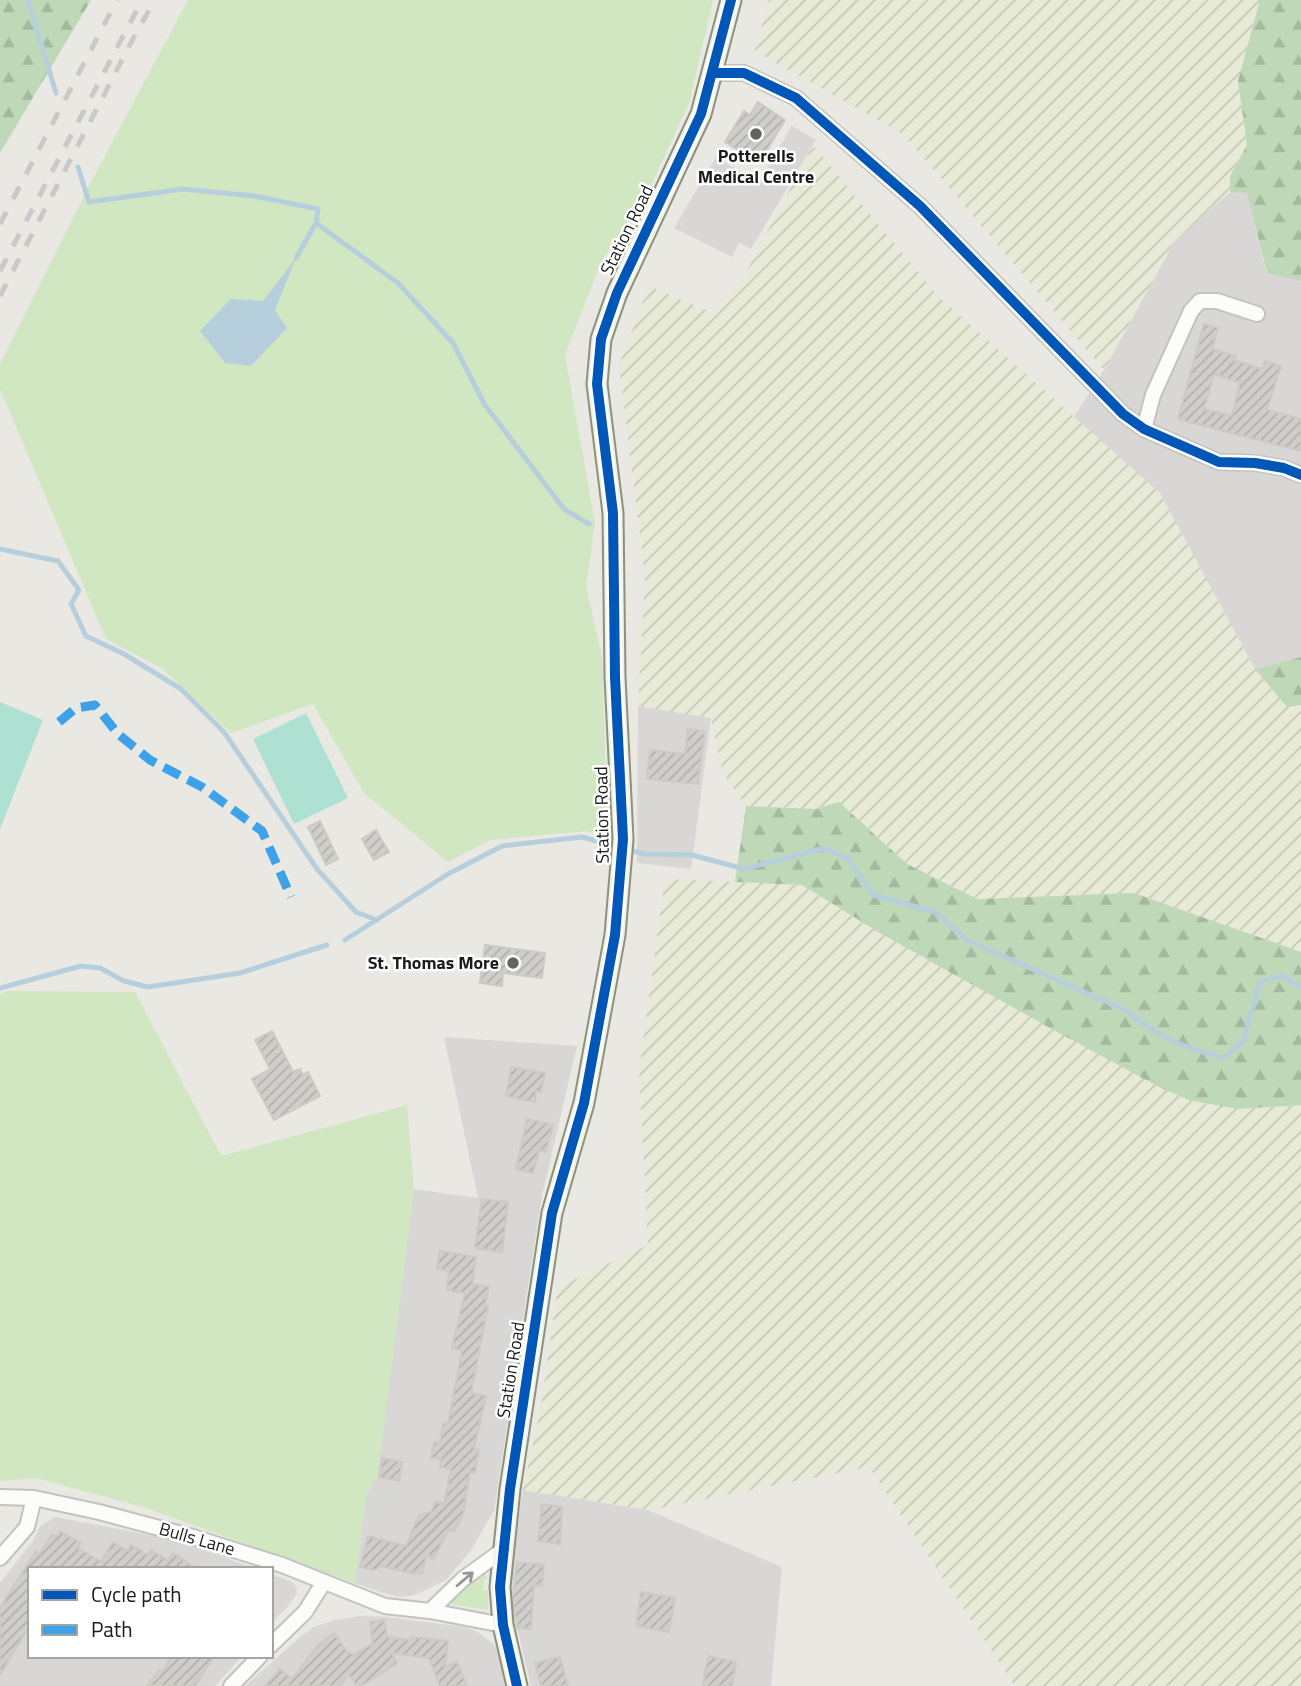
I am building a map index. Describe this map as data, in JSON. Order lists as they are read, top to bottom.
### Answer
{
  "streets": {
    "street": ["Station Road", "Bulls Lane"]
  },
  "crossings": [
    ["Station Road", "Bulls Lane"]
  ],
  "places": ["Potterells Medical Centre", "St. Thomas More"],
  "legend": ["Cycle path", "Path"]
}
